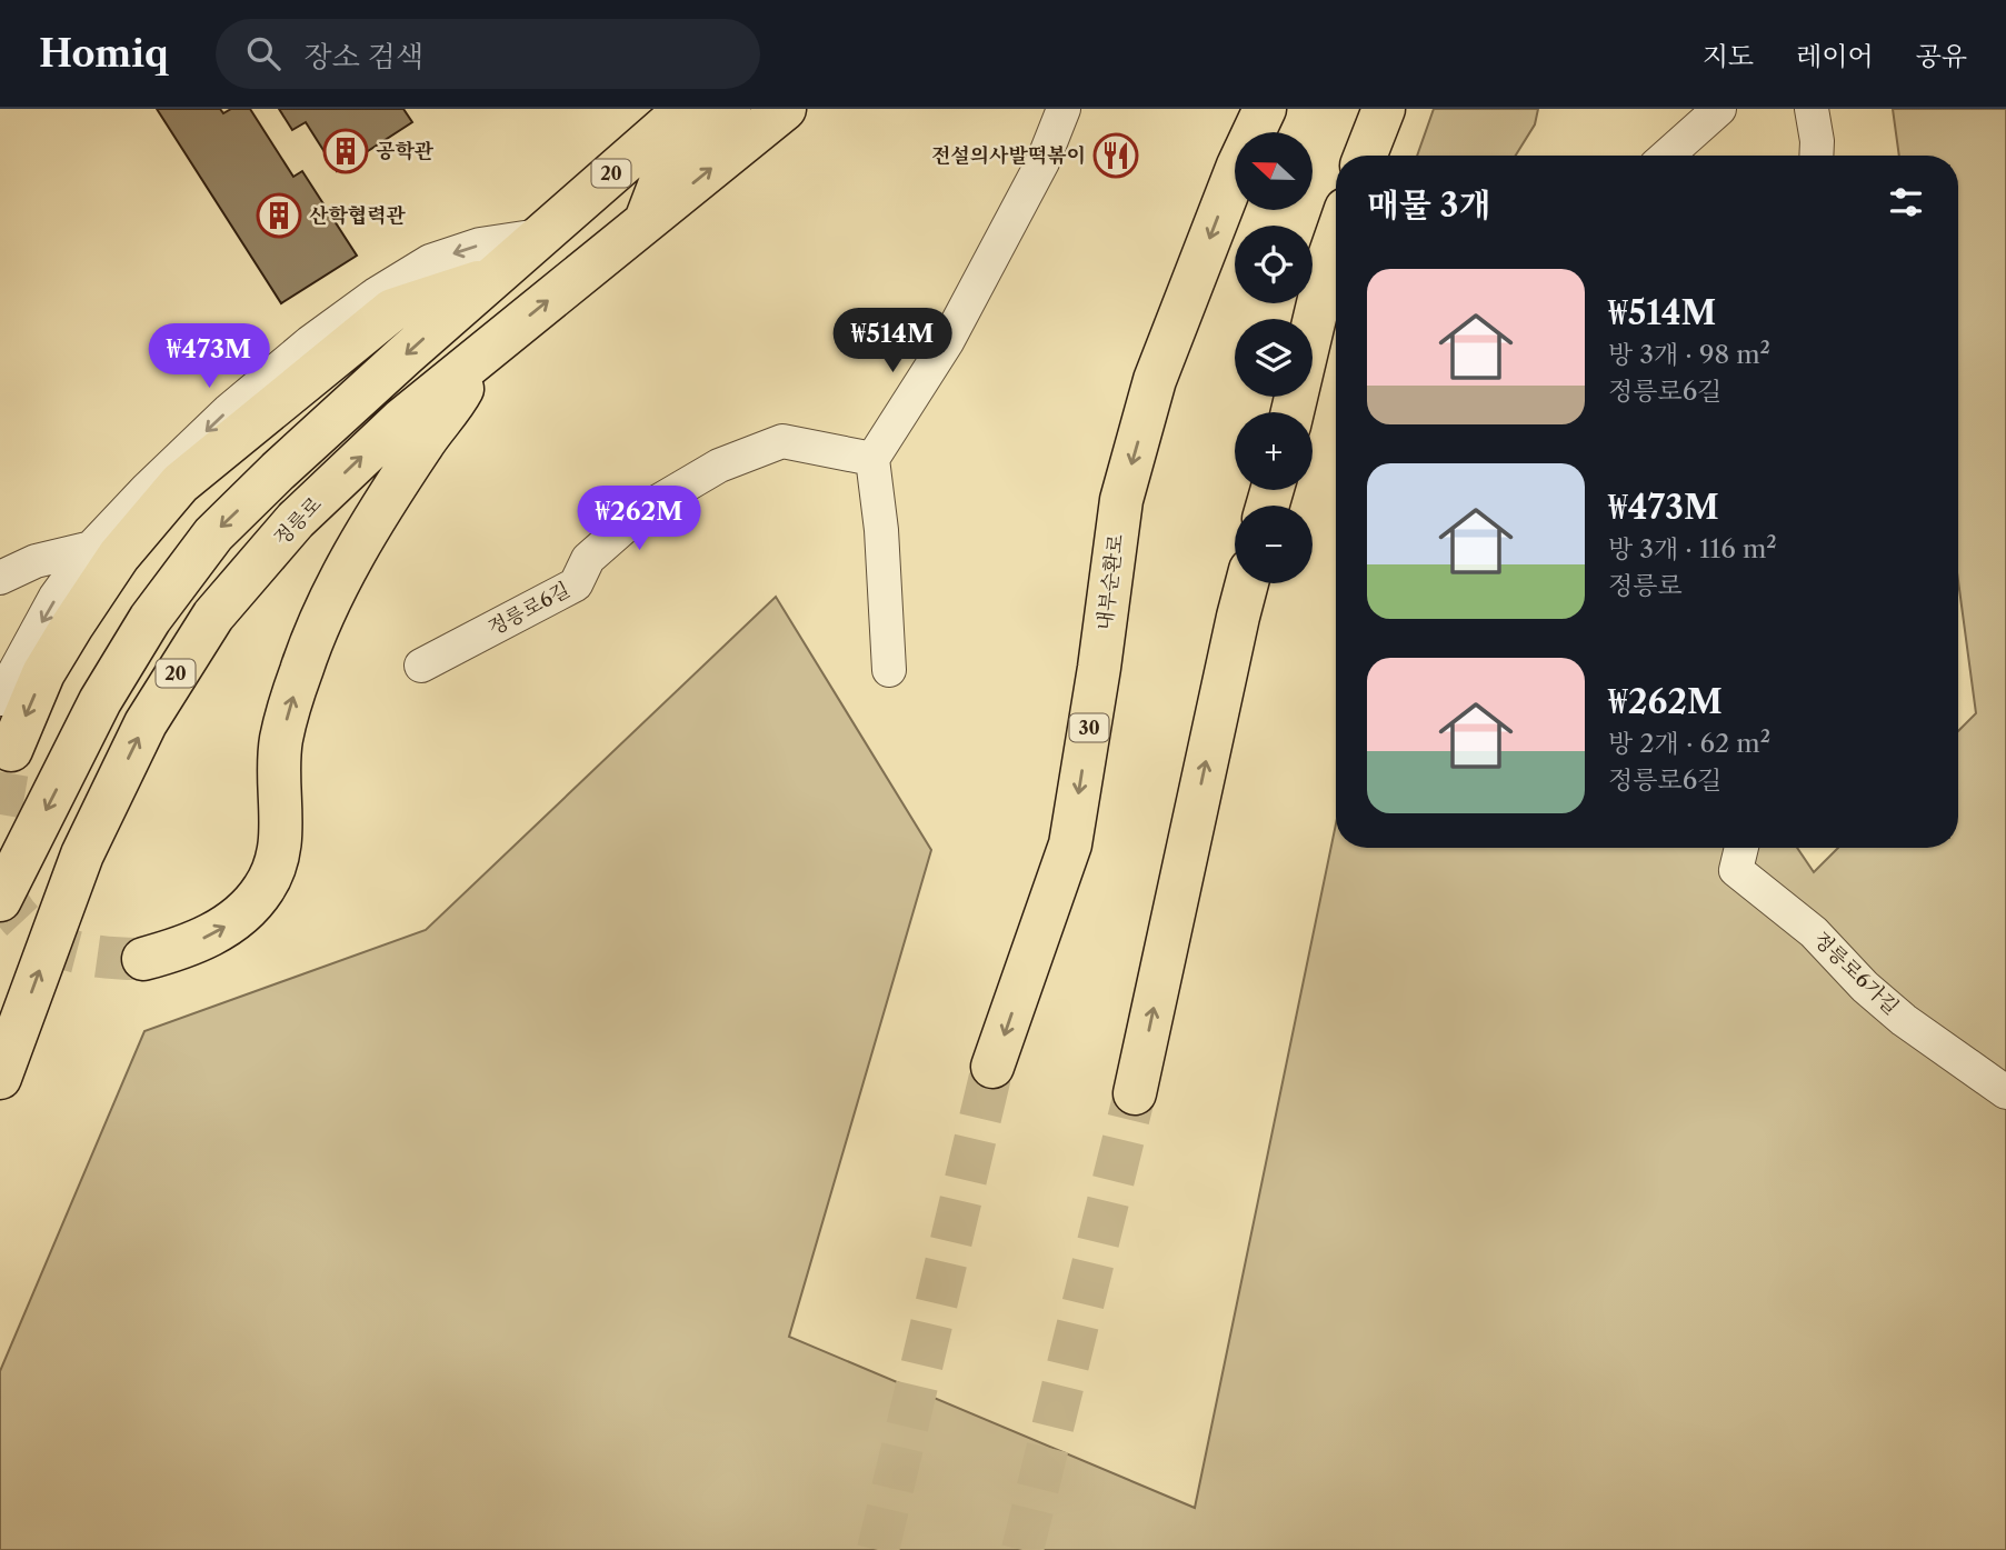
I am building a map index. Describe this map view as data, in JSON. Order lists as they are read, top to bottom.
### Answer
{
  "streets": {
    "main road": [
      "20",
      "정릉로",
      "내부순환로",
      "30"
    ],
    "street": ["정릉로6길", "정릉로6가길"]
  },
  "places": {
    "building": ["공학관", "산학협력관"],
    "restaurant": ["전설의사발떡볶이"]
  },
  "north": "left",
  "page": {
    "header": "Homiq",
    "search": "장소 검색",
    "nav": ["지도", "레이어", "공유"],
    "map_buttons": ["+", "−"],
    "heading": "매물 3개",
    "list": [
      {
        "name": "₩514M",
        "note": "방 3개 · 98 m² · 정릉로6길"
      },
      {
        "name": "₩473M",
        "note": "방 3개 · 116 m² · 정릉로"
      },
      {
        "name": "₩262M",
        "note": "방 2개 · 62 m² · 정릉로6길"
      }
    ],
    "price": ["₩514M", "₩473M", "₩262M"]
  }
}
